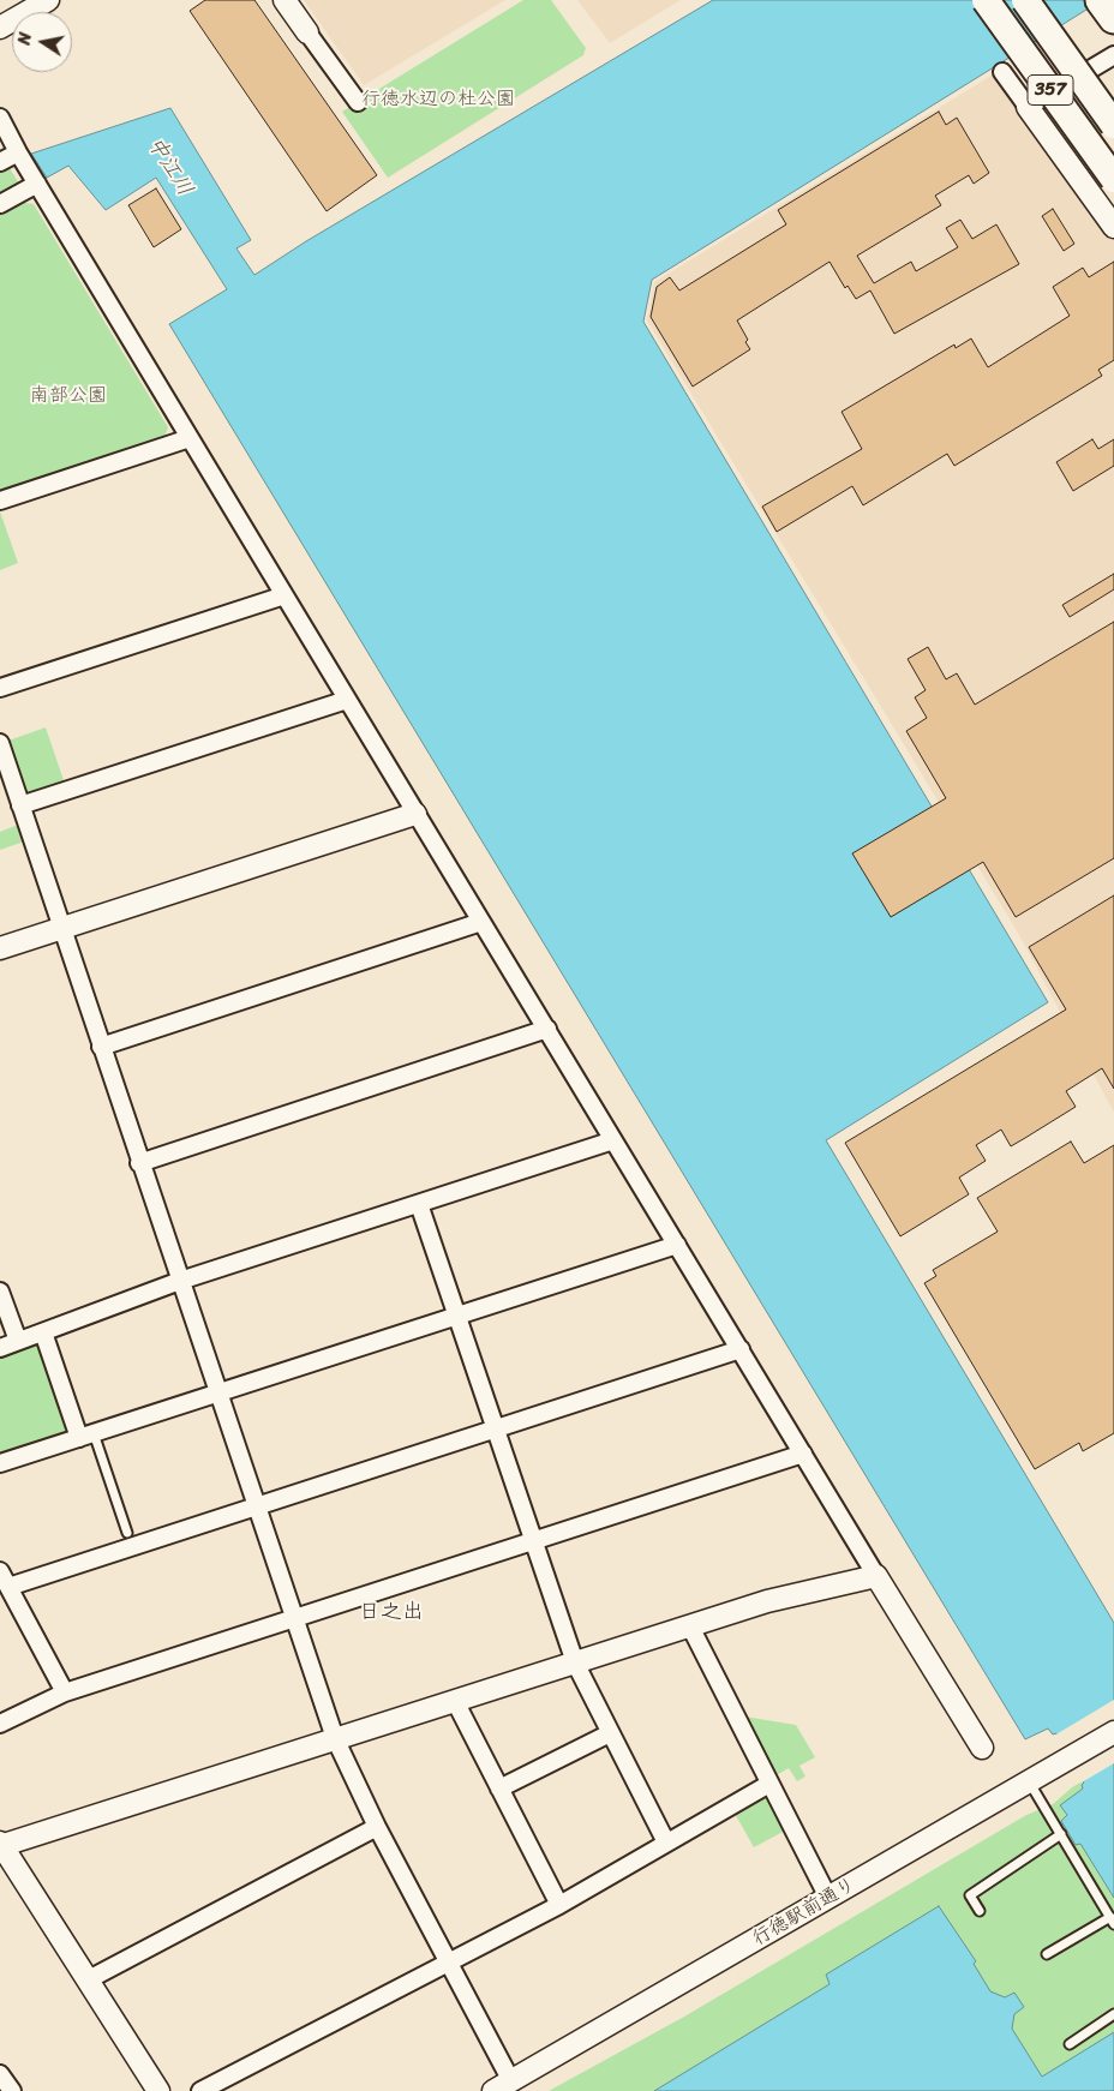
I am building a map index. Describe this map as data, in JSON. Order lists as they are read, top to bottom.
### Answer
{
  "streets": {
    "highway": ["357"],
    "street": ["行徳駅前通り"]
  },
  "districts": ["日之出"],
  "water": ["中江川"],
  "parks": ["行徳水辺の杜公園", "南部公園"],
  "north": "left"
}
